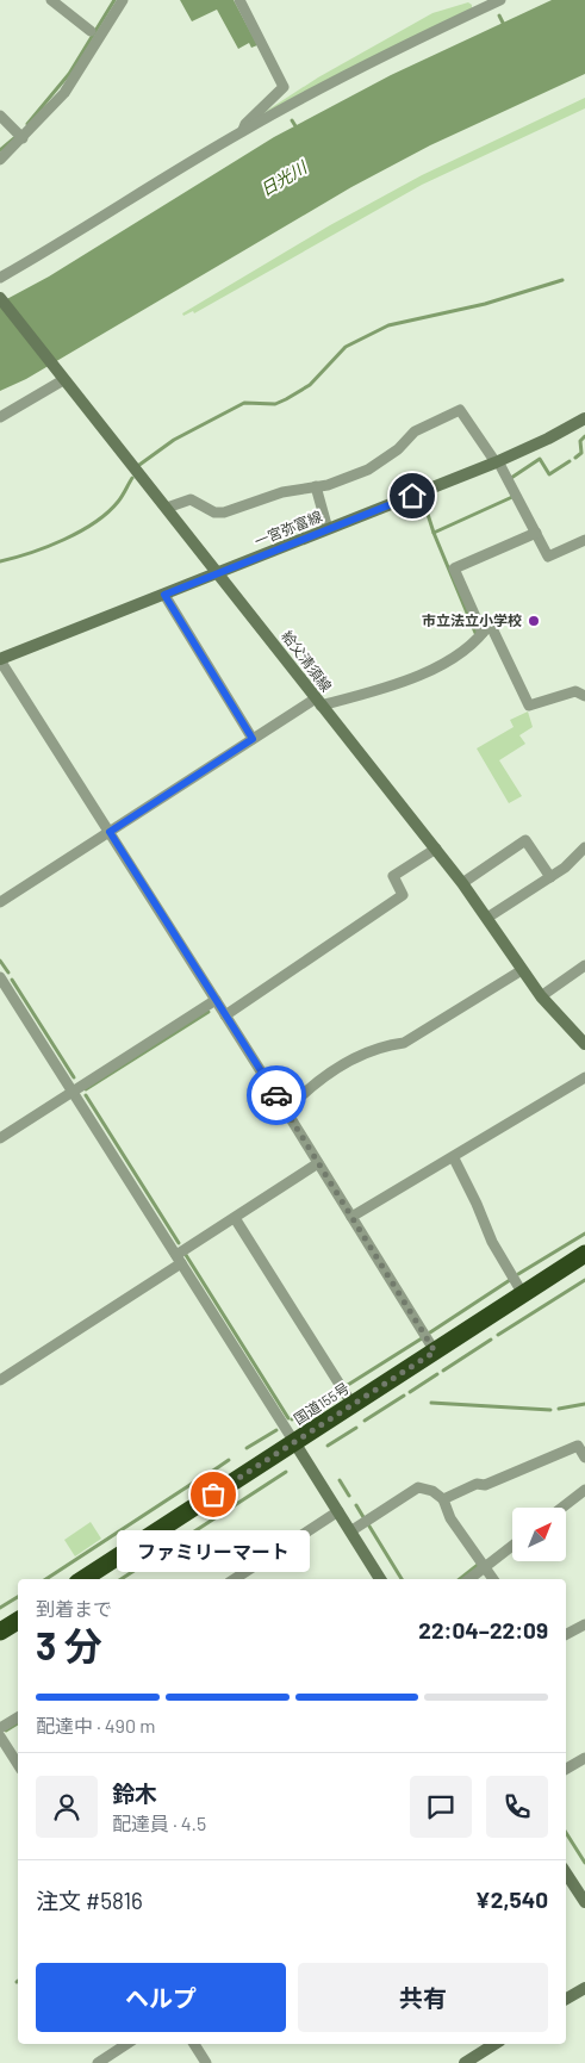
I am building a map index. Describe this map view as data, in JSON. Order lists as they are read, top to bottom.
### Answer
{
  "streets": {
    "highway": ["国道155号"],
    "main road": ["一宮弥富線", "給父清須線"]
  },
  "crossings": [
    ["一宮弥富線", "給父清須線"]
  ],
  "water": ["日光川"],
  "places": ["市立法立小学校", "ファミリーマート"],
  "north": "top right",
  "page": {
    "bubble": "ファミリーマート",
    "heading": ["3 分", "到着まで", "22:04–22:09"],
    "panel": [
      "鈴木",
      "配達員 · 4.5",
      "注文 #5816",
      "¥2,540"
    ],
    "bar": "配達中 · 490 m",
    "buttons": ["ヘルプ", "共有"]
  }
}
